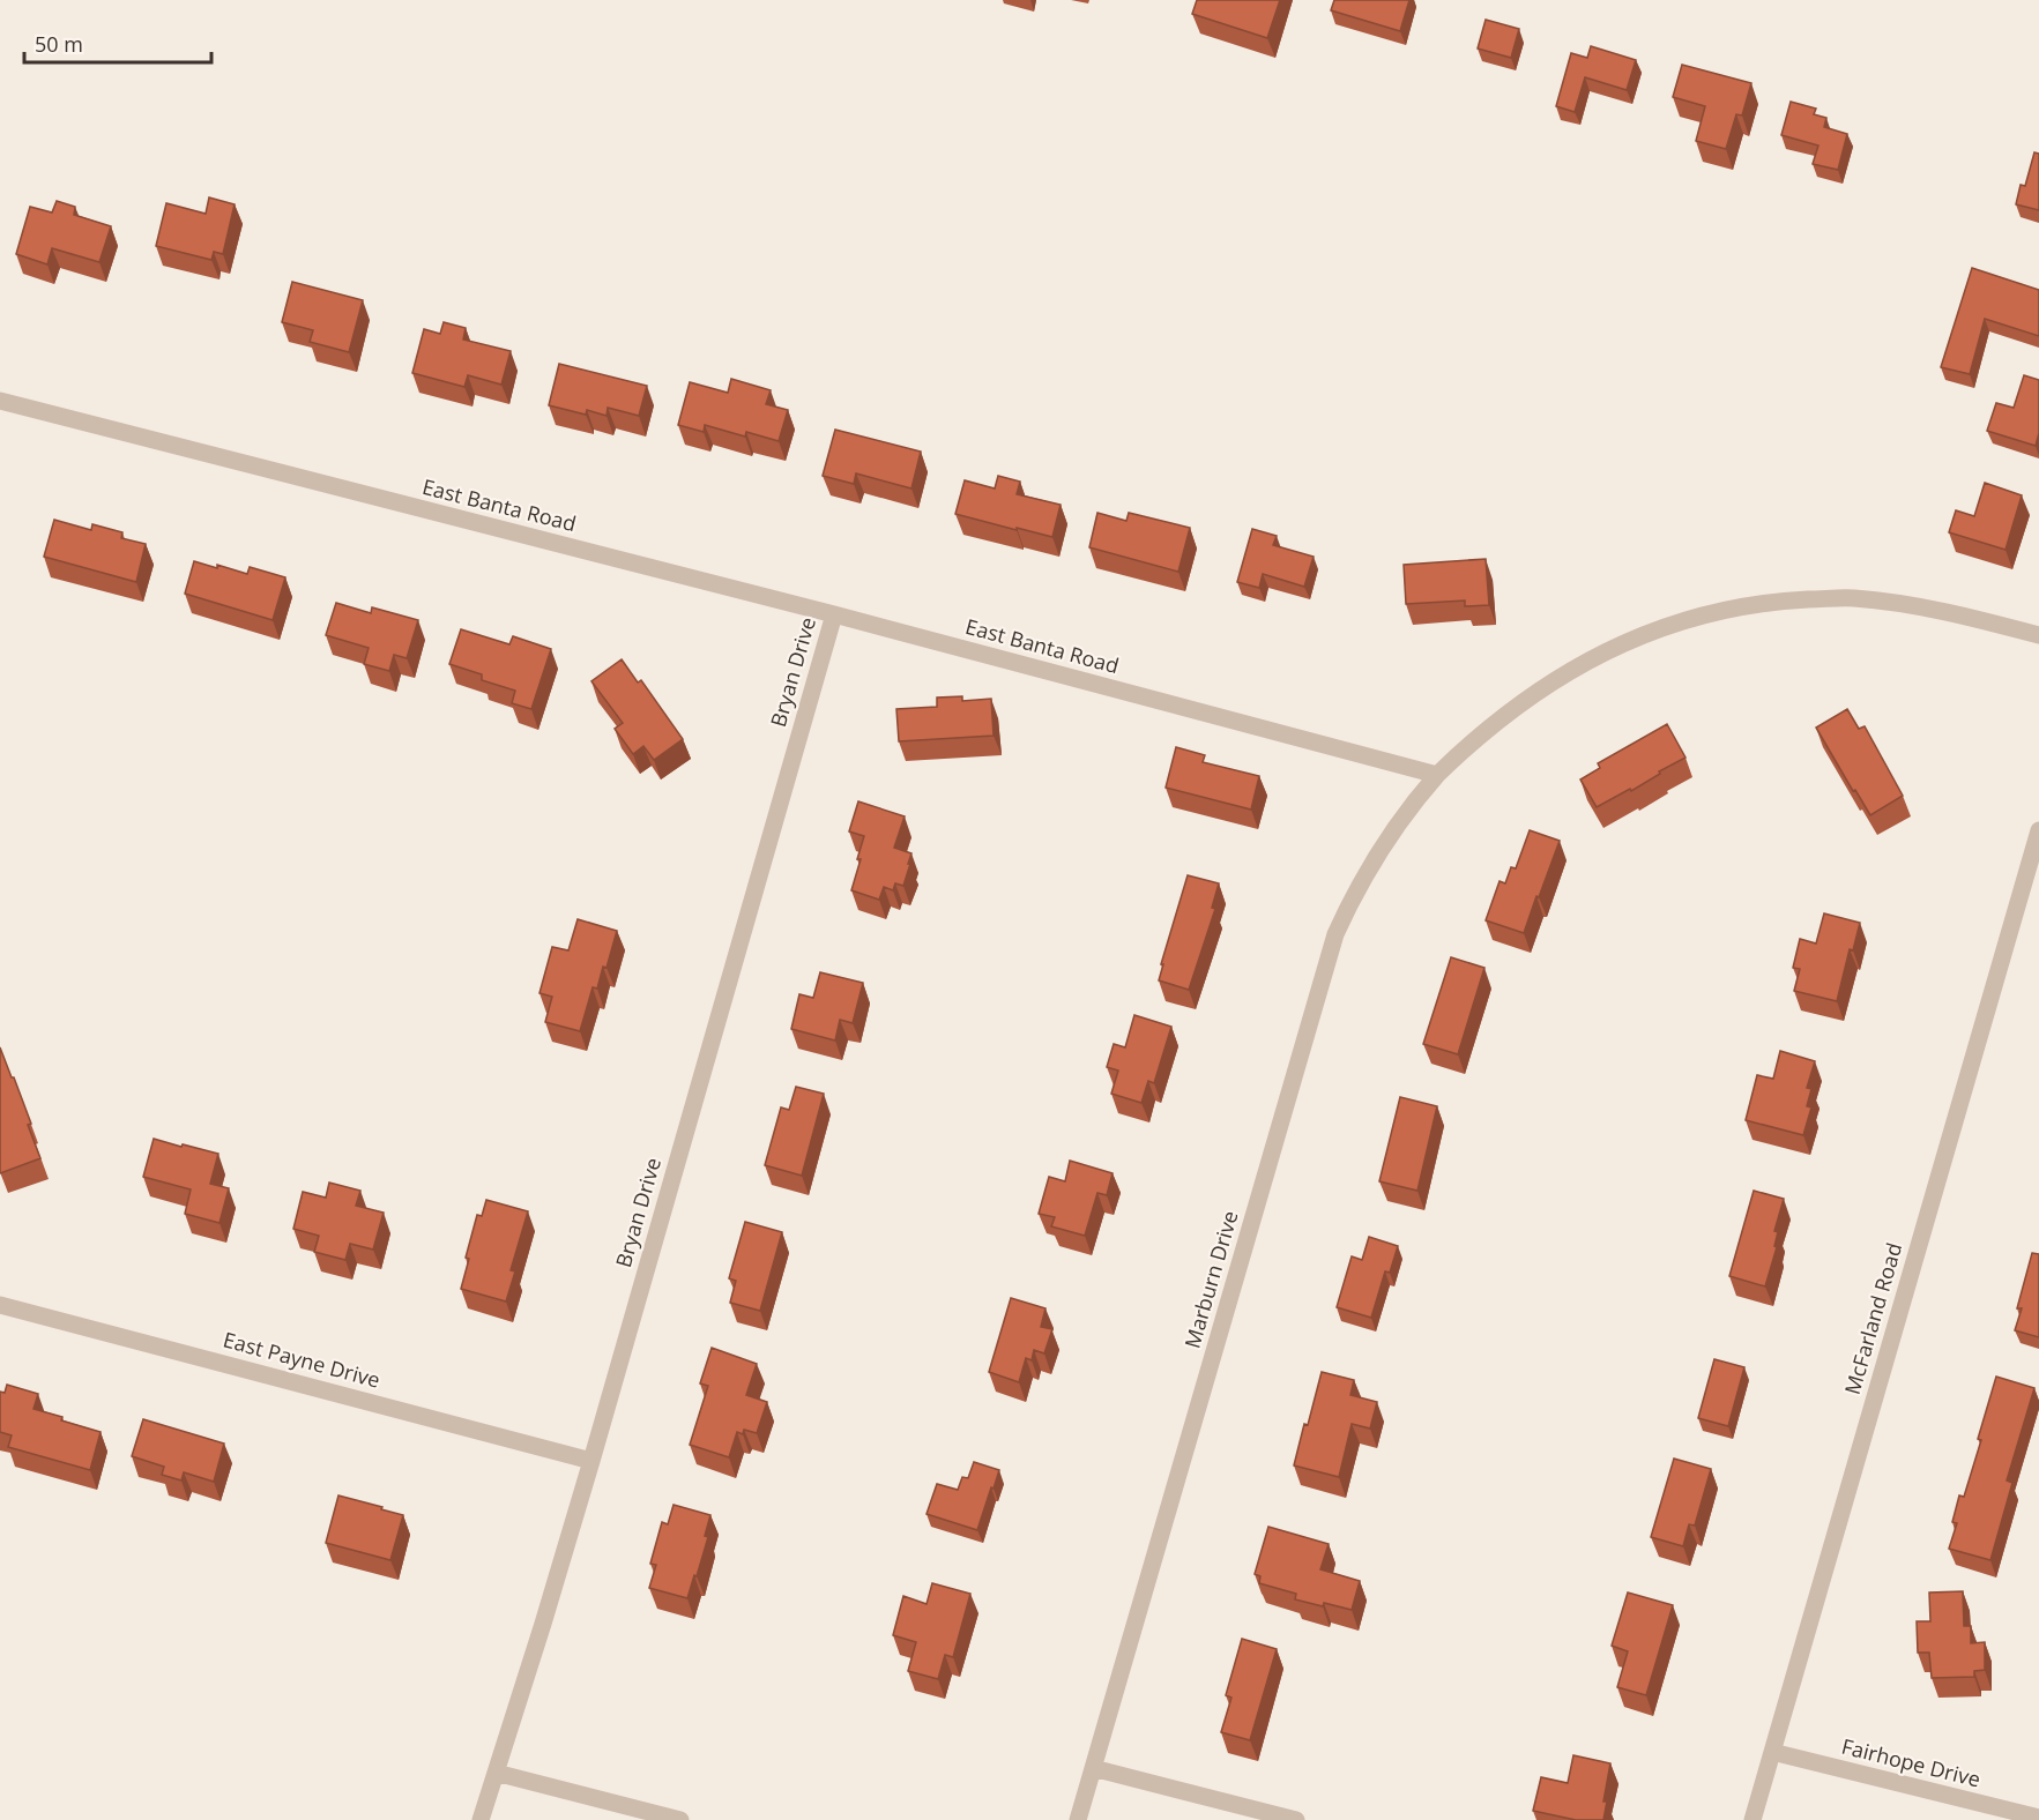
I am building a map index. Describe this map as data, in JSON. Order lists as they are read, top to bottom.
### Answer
{
  "streets": {
    "street": [
      "East Banta Road",
      "Bryan Drive",
      "Marburn Drive",
      "McFarland Road",
      "East Payne Drive",
      "Fairhope Drive"
    ]
  },
  "crossings": [
    ["East Banta Road", "Bryan Drive"],
    ["East Banta Road", "Marburn Drive"],
    ["Bryan Drive", "East Payne Drive"],
    ["McFarland Road", "Fairhope Drive"]
  ],
  "scale_bar": "50 m"
}
